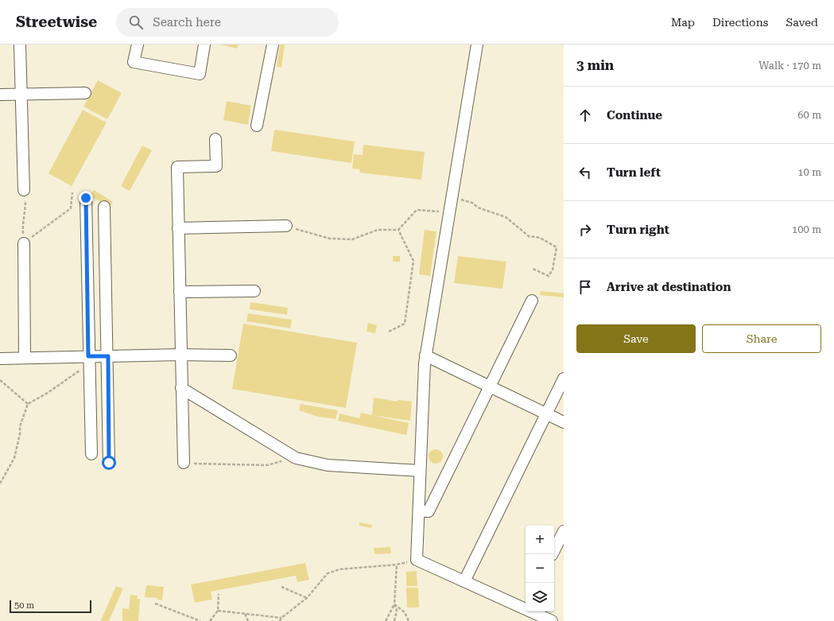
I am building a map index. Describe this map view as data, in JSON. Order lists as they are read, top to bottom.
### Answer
{
  "scale_bar": "50 m",
  "page": {
    "header": "Streetwise",
    "search": "Search here",
    "nav": ["Map", "Directions", "Saved"],
    "heading": ["3 min", "Walk · 170 m"],
    "list": [
      ["Continue", "60 m"],
      ["Turn left", "10 m"],
      ["Turn right", "100 m"],
      "Arrive at destination"
    ],
    "buttons": ["Save", "Share"],
    "map_buttons": ["+", "−"],
    "scale": "50 m"
  }
}
